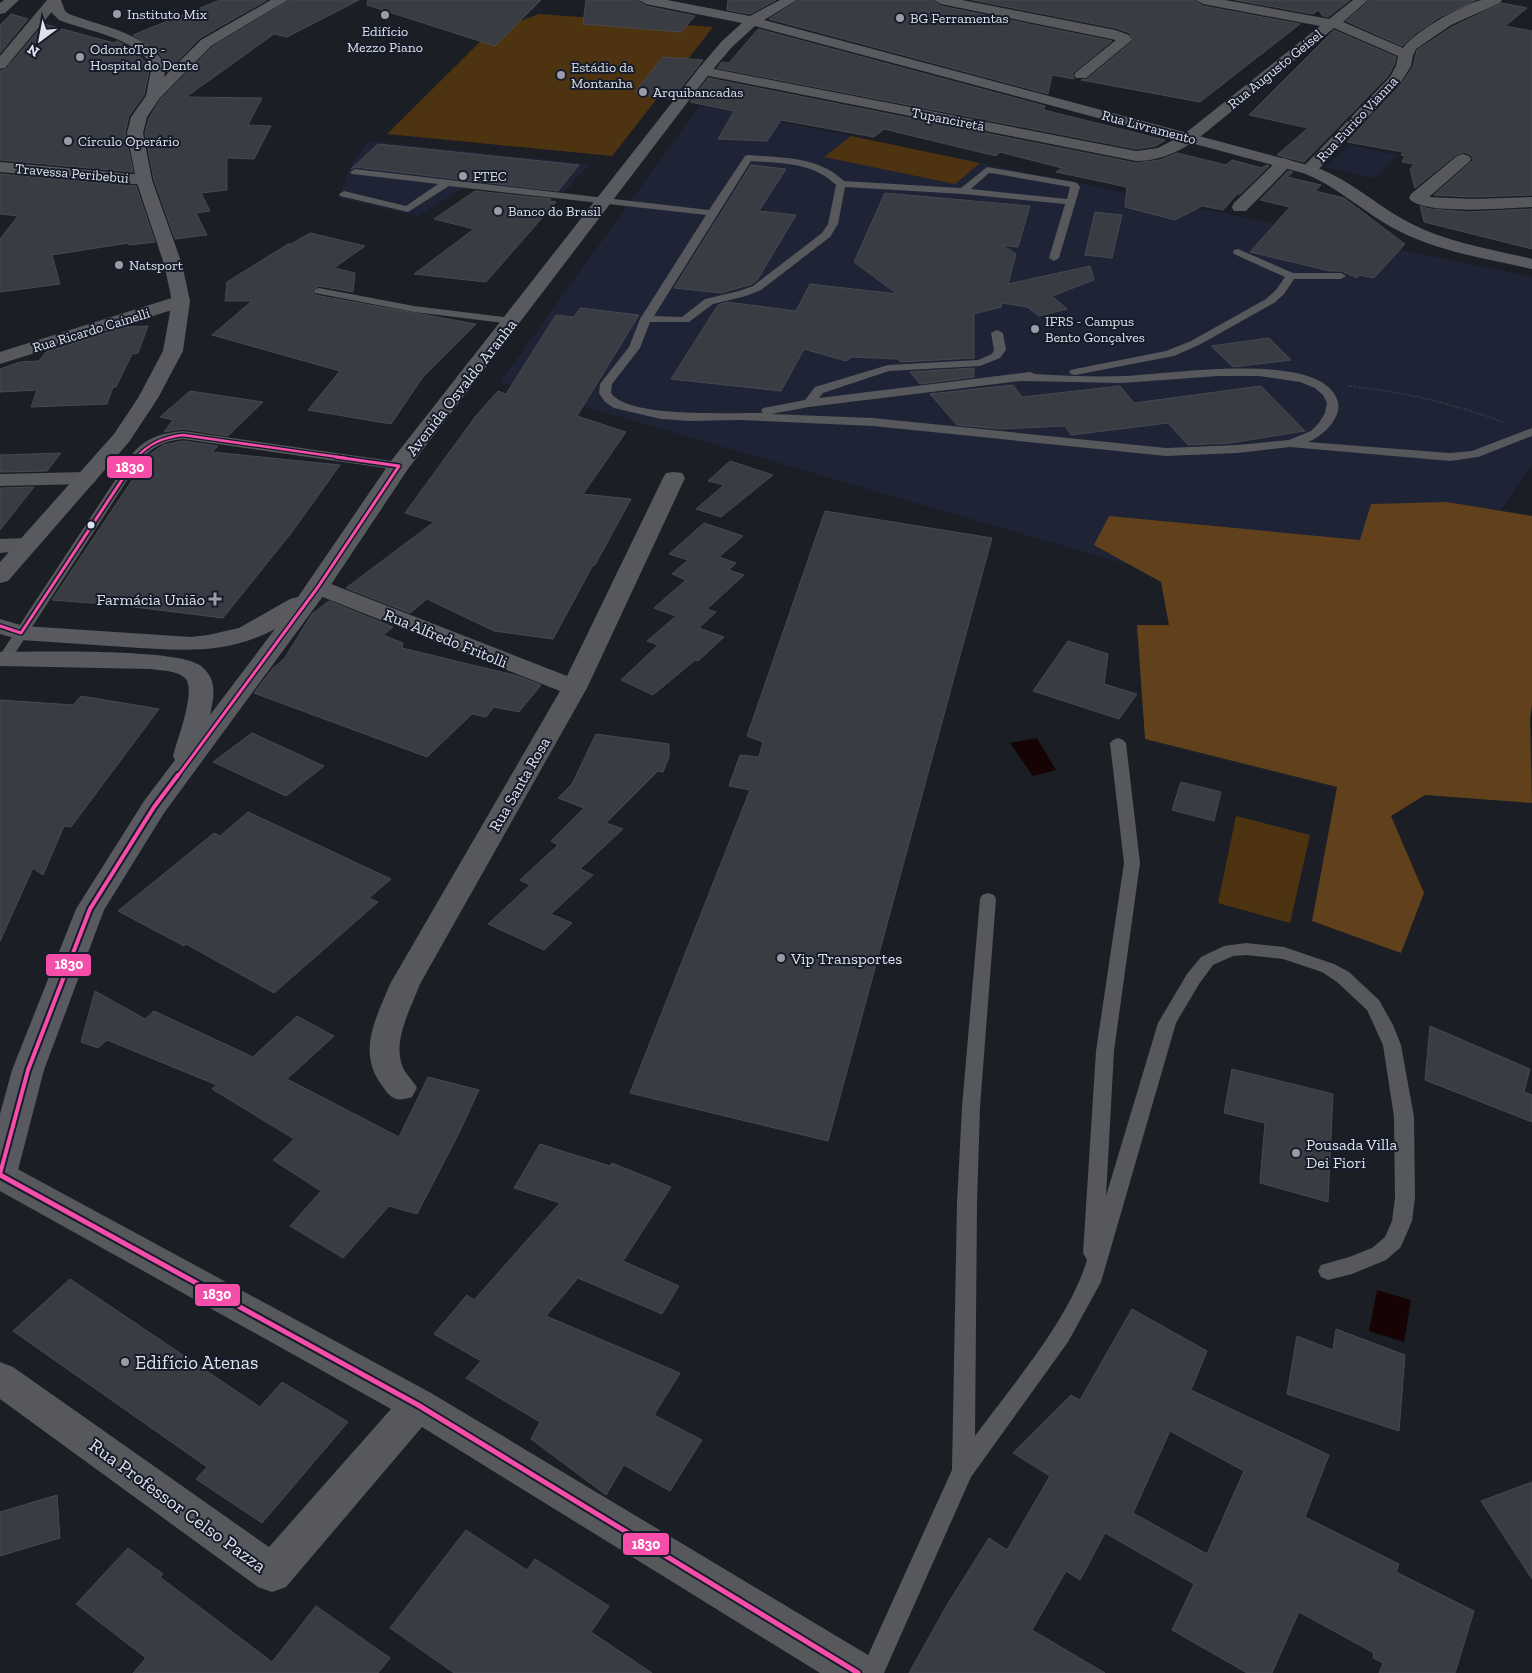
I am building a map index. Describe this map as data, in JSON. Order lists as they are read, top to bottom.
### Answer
{
  "streets": {
    "main road": ["Rua Livramento", "Avenida Osvaldo Aranha"],
    "street": [
      "Rua Augusto Geisel",
      "Tupanciretã",
      "Rua Eurico Vianna",
      "Travessa Peribebui",
      "Rua Ricardo Cainelli",
      "Rua Alfredo Fritolli",
      "Rua Santa Rosa",
      "Rua Professor Celso Pazza"
    ]
  },
  "crossings": [
    ["Rua Augusto Geisel", "Tupanciretã"],
    ["Rua Augusto Geisel", "Rua Livramento"],
    ["Tupanciretã", "Rua Livramento"],
    ["Tupanciretã", "Avenida Osvaldo Aranha"],
    ["Rua Eurico Vianna", "Rua Livramento"],
    ["Rua Livramento", "Avenida Osvaldo Aranha"],
    ["Avenida Osvaldo Aranha", "Rua Alfredo Fritolli"],
    ["Rua Alfredo Fritolli", "Rua Santa Rosa"]
  ],
  "places": {
    "other": [
      "Instituto Mix",
      "Edifício Mezzo Piano",
      "BG Ferramentas",
      "OdontoTop - Hospital do Dente",
      "Estádio da Montanha",
      "Arquibancadas",
      "Círculo Operário",
      "FTEC",
      "Banco do Brasil",
      "Natsport",
      "IFRS - Campus Bento Gonçalves",
      "Vip Transportes",
      "Pousada Villa Dei Fiori",
      "Edifício Atenas"
    ],
    "health": ["Farmácia União"]
  },
  "lines": ["transit line 1830"],
  "north": "bottom left"
}
